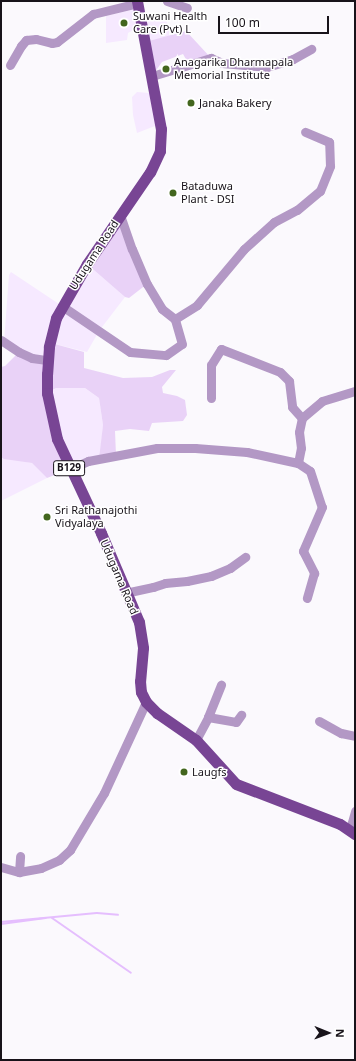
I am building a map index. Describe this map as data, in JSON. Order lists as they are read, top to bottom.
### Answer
{
  "streets": {
    "main road": ["Udugama Road", "B129"]
  },
  "places": [
    "Suwani Health Care (Pvt) L",
    "Anagarika Dharmapala Memorial Institute",
    "Janaka Bakery",
    "Bataduwa Plant - DSI",
    "Sri Rathanajothi Vidyalaya",
    "Laugfs"
  ],
  "scale_bar": "100 m",
  "north": "right"
}
